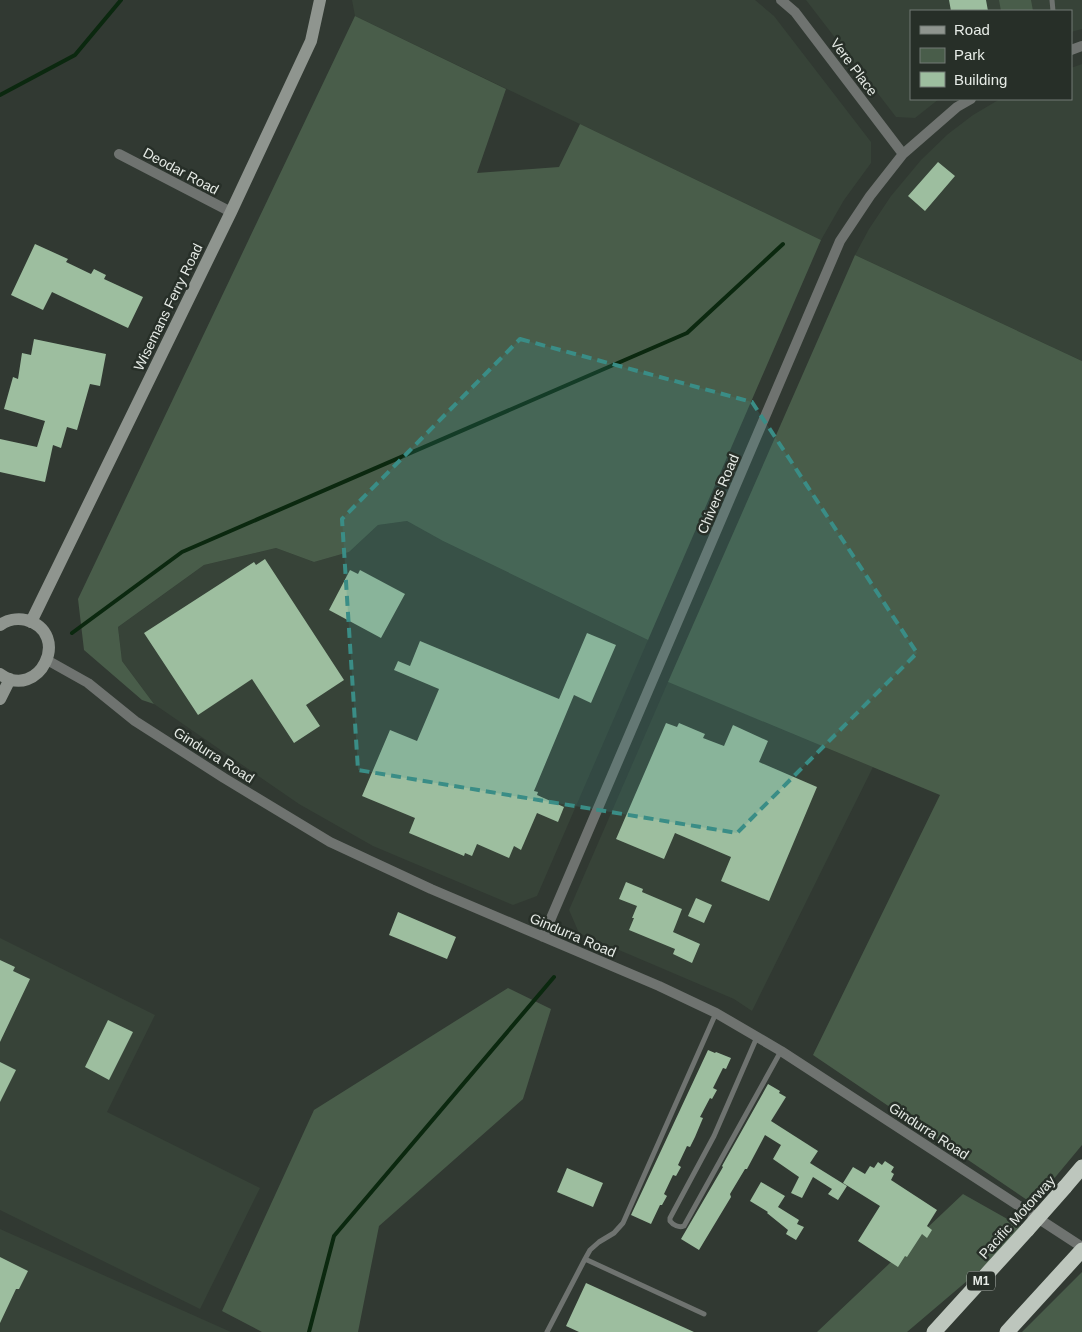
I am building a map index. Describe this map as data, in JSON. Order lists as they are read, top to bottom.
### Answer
{
  "streets": {
    "highway": ["Pacific Motorway", "M1"],
    "main road": ["Wisemans Ferry Road"],
    "street": [
      "Vere Place",
      "Deodar Road",
      "Chivers Road",
      "Gindurra Road"
    ]
  },
  "crossings": [
    ["Vere Place", "Chivers Road"],
    ["Deodar Road", "Wisemans Ferry Road"],
    ["Chivers Road", "Gindurra Road"]
  ],
  "legend": ["Road", "Park", "Building"]
}
